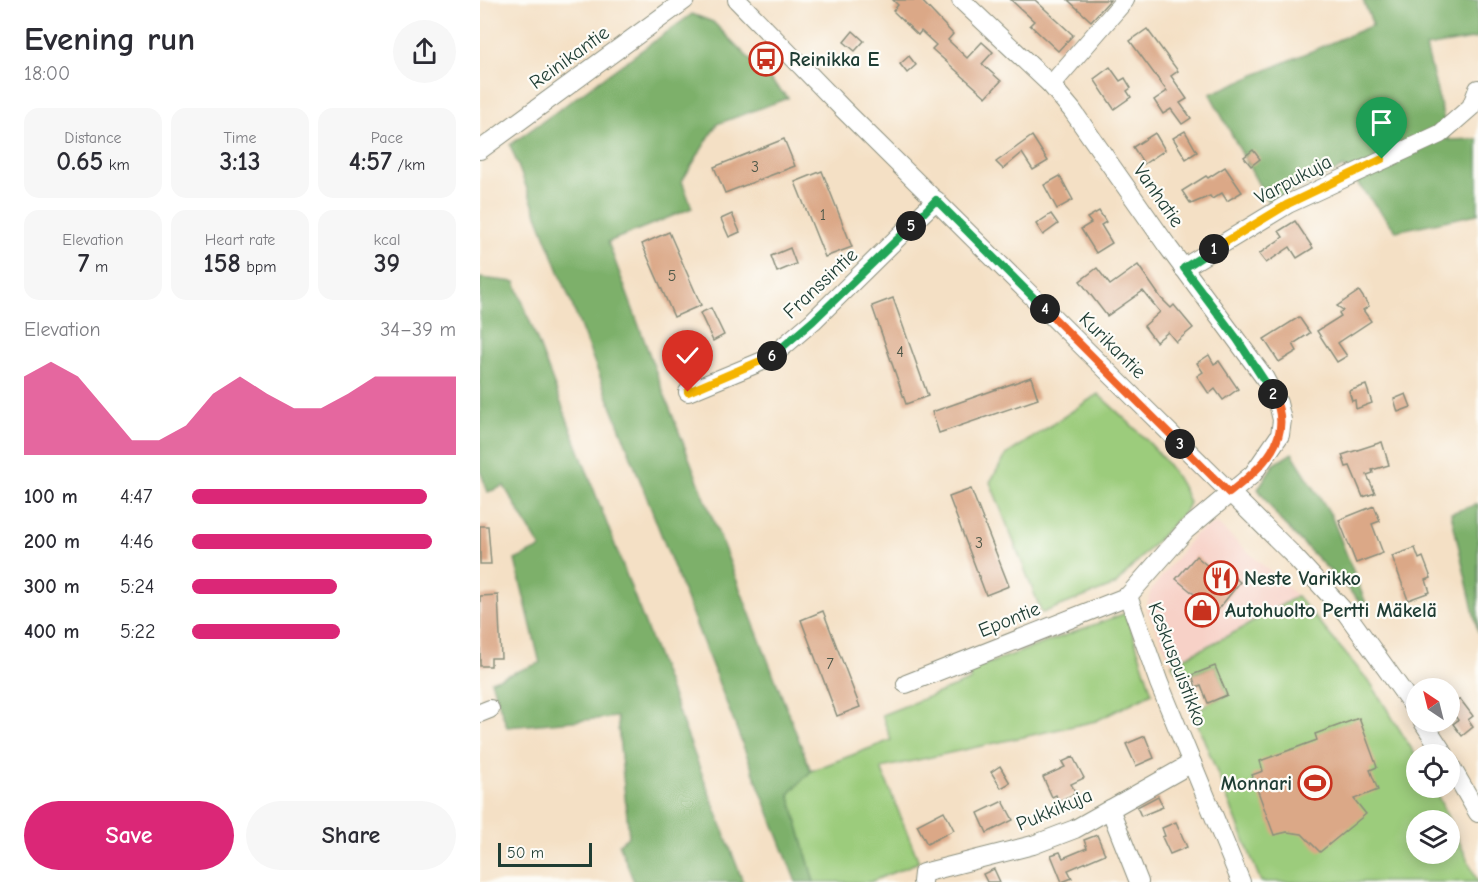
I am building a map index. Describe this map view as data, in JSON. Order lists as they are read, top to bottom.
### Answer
{
  "streets": {
    "street": [
      "Reinikantie",
      "Varpukuja",
      "Vanhatie",
      "Franssintie",
      "Kurikantie",
      "Epontie",
      "Keskuspuistikko",
      "Pukkikuja"
    ]
  },
  "crossings": [
    ["Varpukuja", "Vanhatie"],
    ["Vanhatie", "Kurikantie"],
    ["Vanhatie", "Keskuspuistikko"],
    ["Franssintie", "Kurikantie"],
    ["Kurikantie", "Keskuspuistikko"],
    ["Epontie", "Keskuspuistikko"],
    ["Keskuspuistikko", "Pukkikuja"]
  ],
  "places": {
    "bus stop": ["Reinikka E"],
    "restaurant": ["Neste Varikko"],
    "shop": ["Autohuolto Pertti Mäkelä"],
    "sports": ["Monnari"]
  },
  "house_numbers": [
    "3",
    "1",
    "5",
    "4",
    "3",
    "7"
  ],
  "scale_bar": "50 m",
  "north": "top left",
  "page": {
    "heading": ["Evening run", "18:00"],
    "stats": [
      ["Distance", "0.65 km"],
      ["Time", "3:13"],
      ["Pace", "4:57 /km"],
      ["Elevation", "7 m"],
      ["Heart rate", "158 bpm"],
      ["kcal", "39"]
    ],
    "pins": [
      "5",
      "1",
      "4",
      "6",
      "2",
      "3"
    ],
    "chart": ["Elevation", "34–39 m"],
    "list": [
      {
        "name": "100 m",
        "note": "4:47"
      },
      {
        "name": "200 m",
        "note": "4:46"
      },
      {
        "name": "300 m",
        "note": "5:24"
      },
      {
        "name": "400 m",
        "note": "5:22"
      }
    ],
    "buttons": ["Save", "Share"],
    "scale": "50 m"
  }
}
